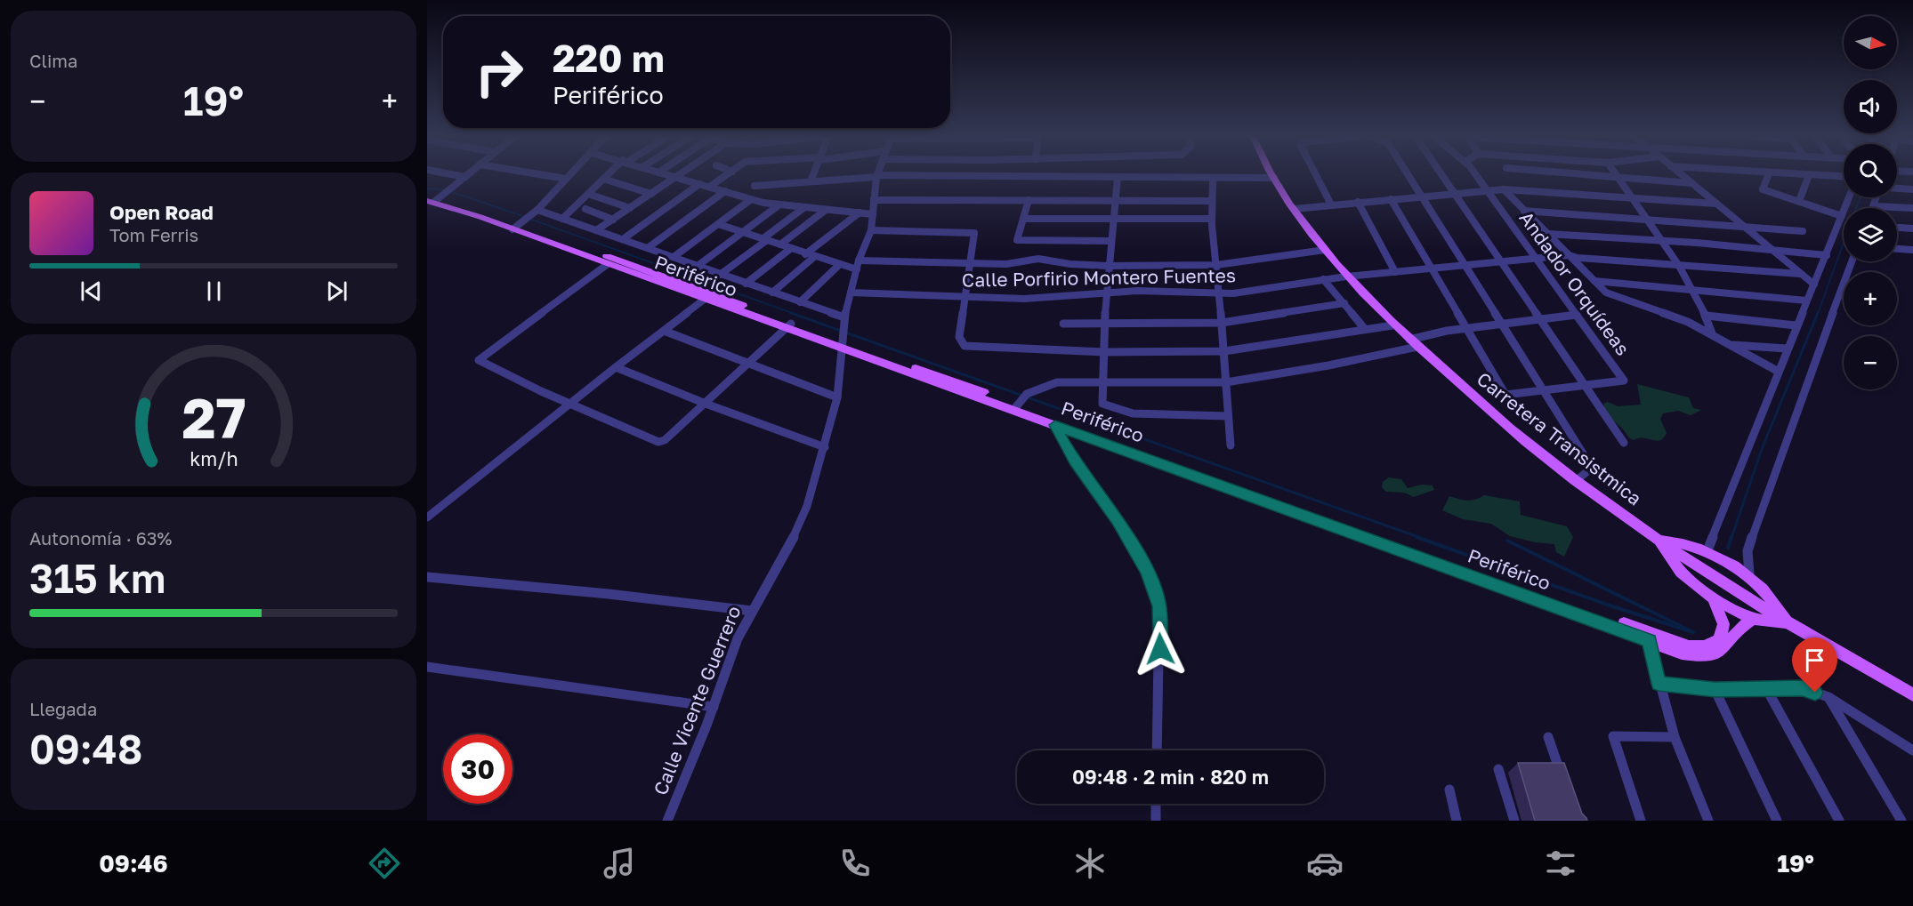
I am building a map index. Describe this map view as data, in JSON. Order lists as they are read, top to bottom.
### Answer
{
  "streets": {
    "main road": ["Periférico", "Carretera Transistmica"],
    "street": ["Calle Porfirio Montero Fuentes", "Andador Orquídeas", "Calle Vicente Guerrero"]
  },
  "crossings": [
    ["Periférico", "Calle Vicente Guerrero"],
    ["Calle Porfirio Montero Fuentes", "Andador Orquídeas"],
    ["Calle Porfirio Montero Fuentes", "Carretera Transistmica"],
    ["Calle Porfirio Montero Fuentes", "Calle Vicente Guerrero"]
  ],
  "north": "right",
  "page": {
    "tile": [
      "Clima",
      ["Autonomía · 63%", "315 km"],
      ["Llegada", "09:48"]
    ],
    "map_buttons": ["+", "−"],
    "turn": ["220 m", "Periférico"],
    "heat": ["−", "19°", "+"],
    "song": ["Open Road", "Tom Ferris"],
    "limit": "30",
    "trip": "09:48 · 2 min · 820 m",
    "tabs": ["09:46", "19°"],
    "gauge": ["27", "km/h"]
  }
}
